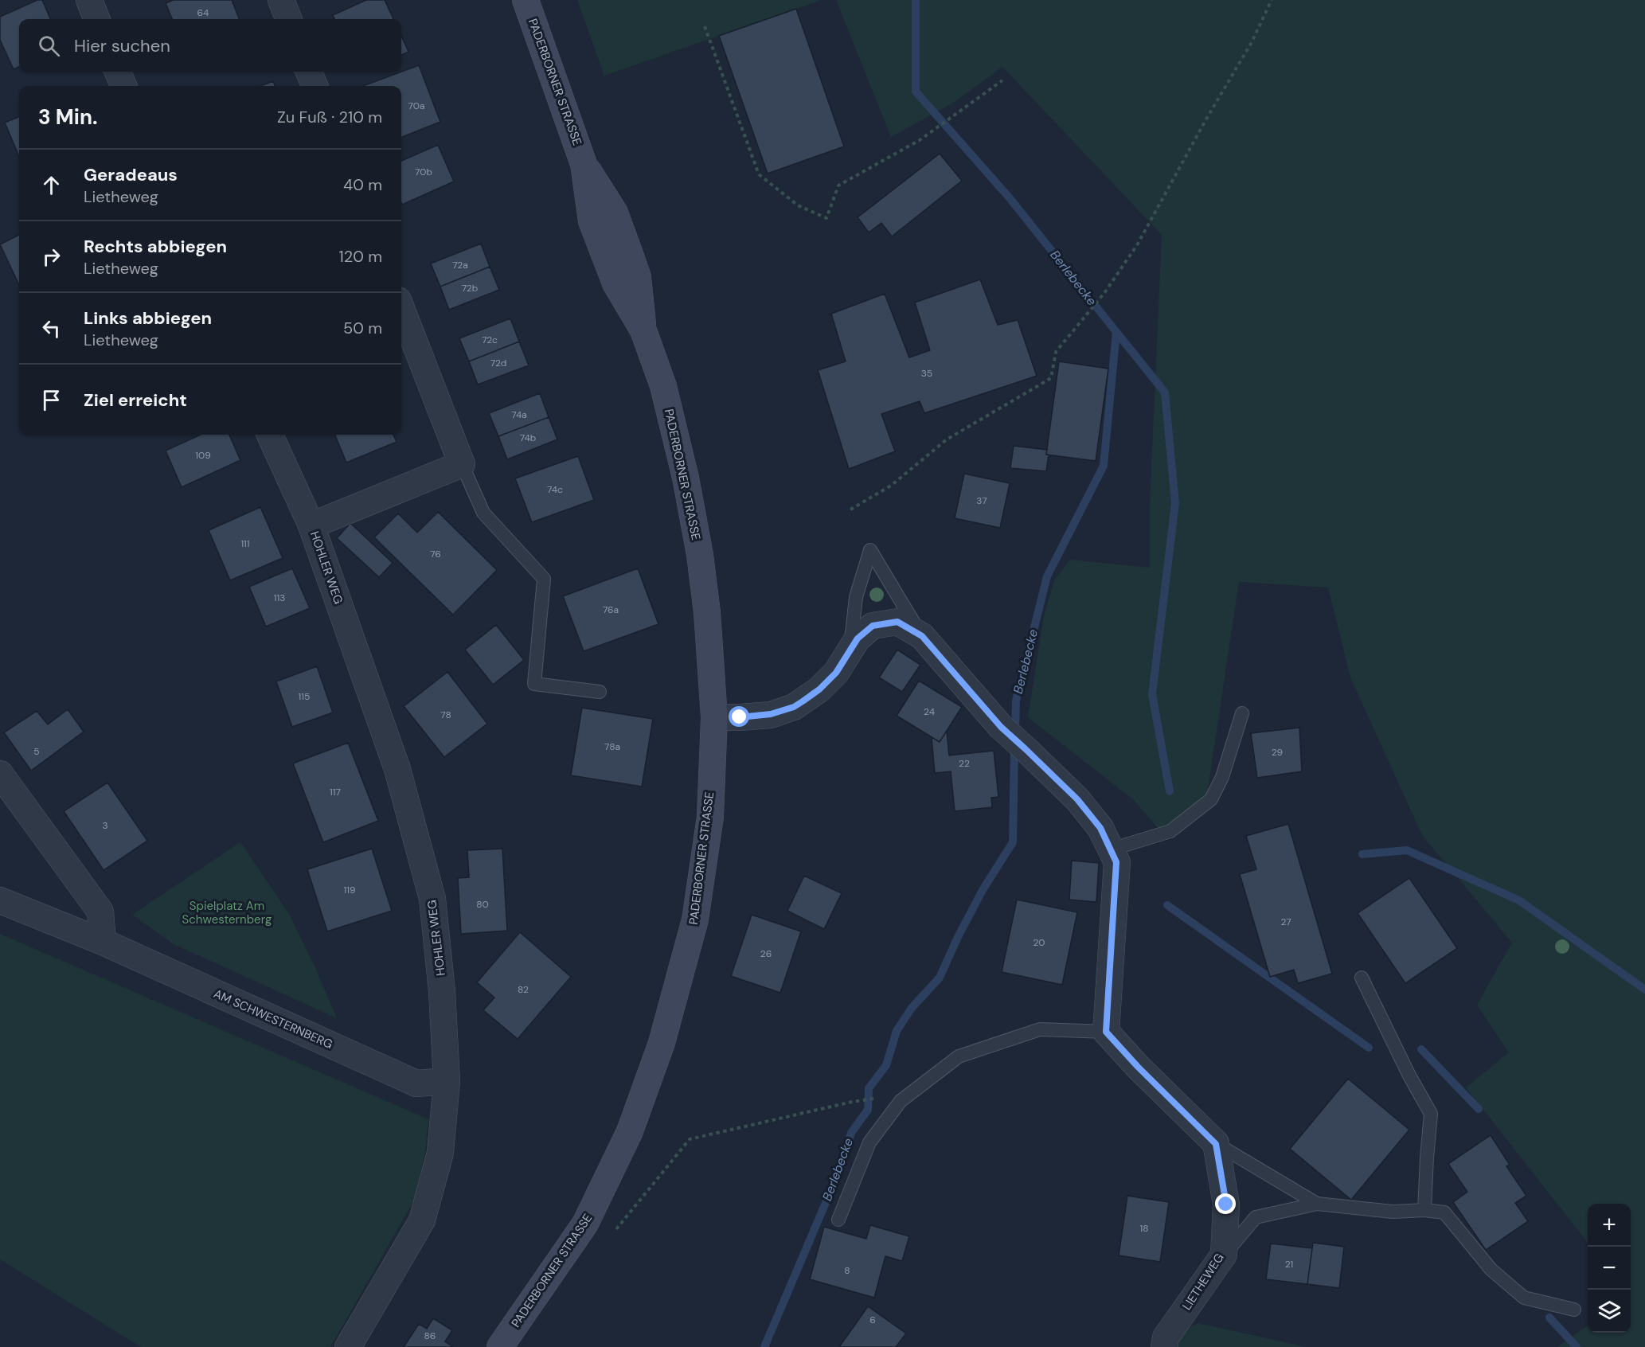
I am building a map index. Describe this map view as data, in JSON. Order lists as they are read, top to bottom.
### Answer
{
  "streets": {
    "main road": ["PADERBORNER STRASSE"],
    "street": ["HOHLER WEG", "AM SCHWESTERNBERG", "LIETHEWEG"]
  },
  "crossings": [
    ["HOHLER WEG", "AM SCHWESTERNBERG"]
  ],
  "water": ["Berlebecke"],
  "parks": ["Spielplatz Am Schwesternberg"],
  "house_numbers": [
    "64",
    "70a",
    "70b",
    "72a",
    "72b",
    "72c",
    "72d",
    "35",
    "74a",
    "74b",
    "109",
    "74c",
    "37",
    "111",
    "76",
    "113",
    "76a",
    "115",
    "24",
    "78",
    "78a",
    "5",
    "29",
    "22",
    "117",
    "3",
    "119",
    "80",
    "27",
    "20",
    "26",
    "82",
    "18",
    "21",
    "8",
    "6",
    "86"
  ],
  "page": {
    "search": "Hier suchen",
    "heading": ["3 Min.", "Zu Fuß · 210 m"],
    "list": [
      ["Geradeaus", "Lietheweg", "40 m"],
      ["Rechts abbiegen", "Lietheweg", "120 m"],
      ["Links abbiegen", "Lietheweg", "50 m"],
      "Ziel erreicht"
    ],
    "map_buttons": ["+", "−"]
  }
}
